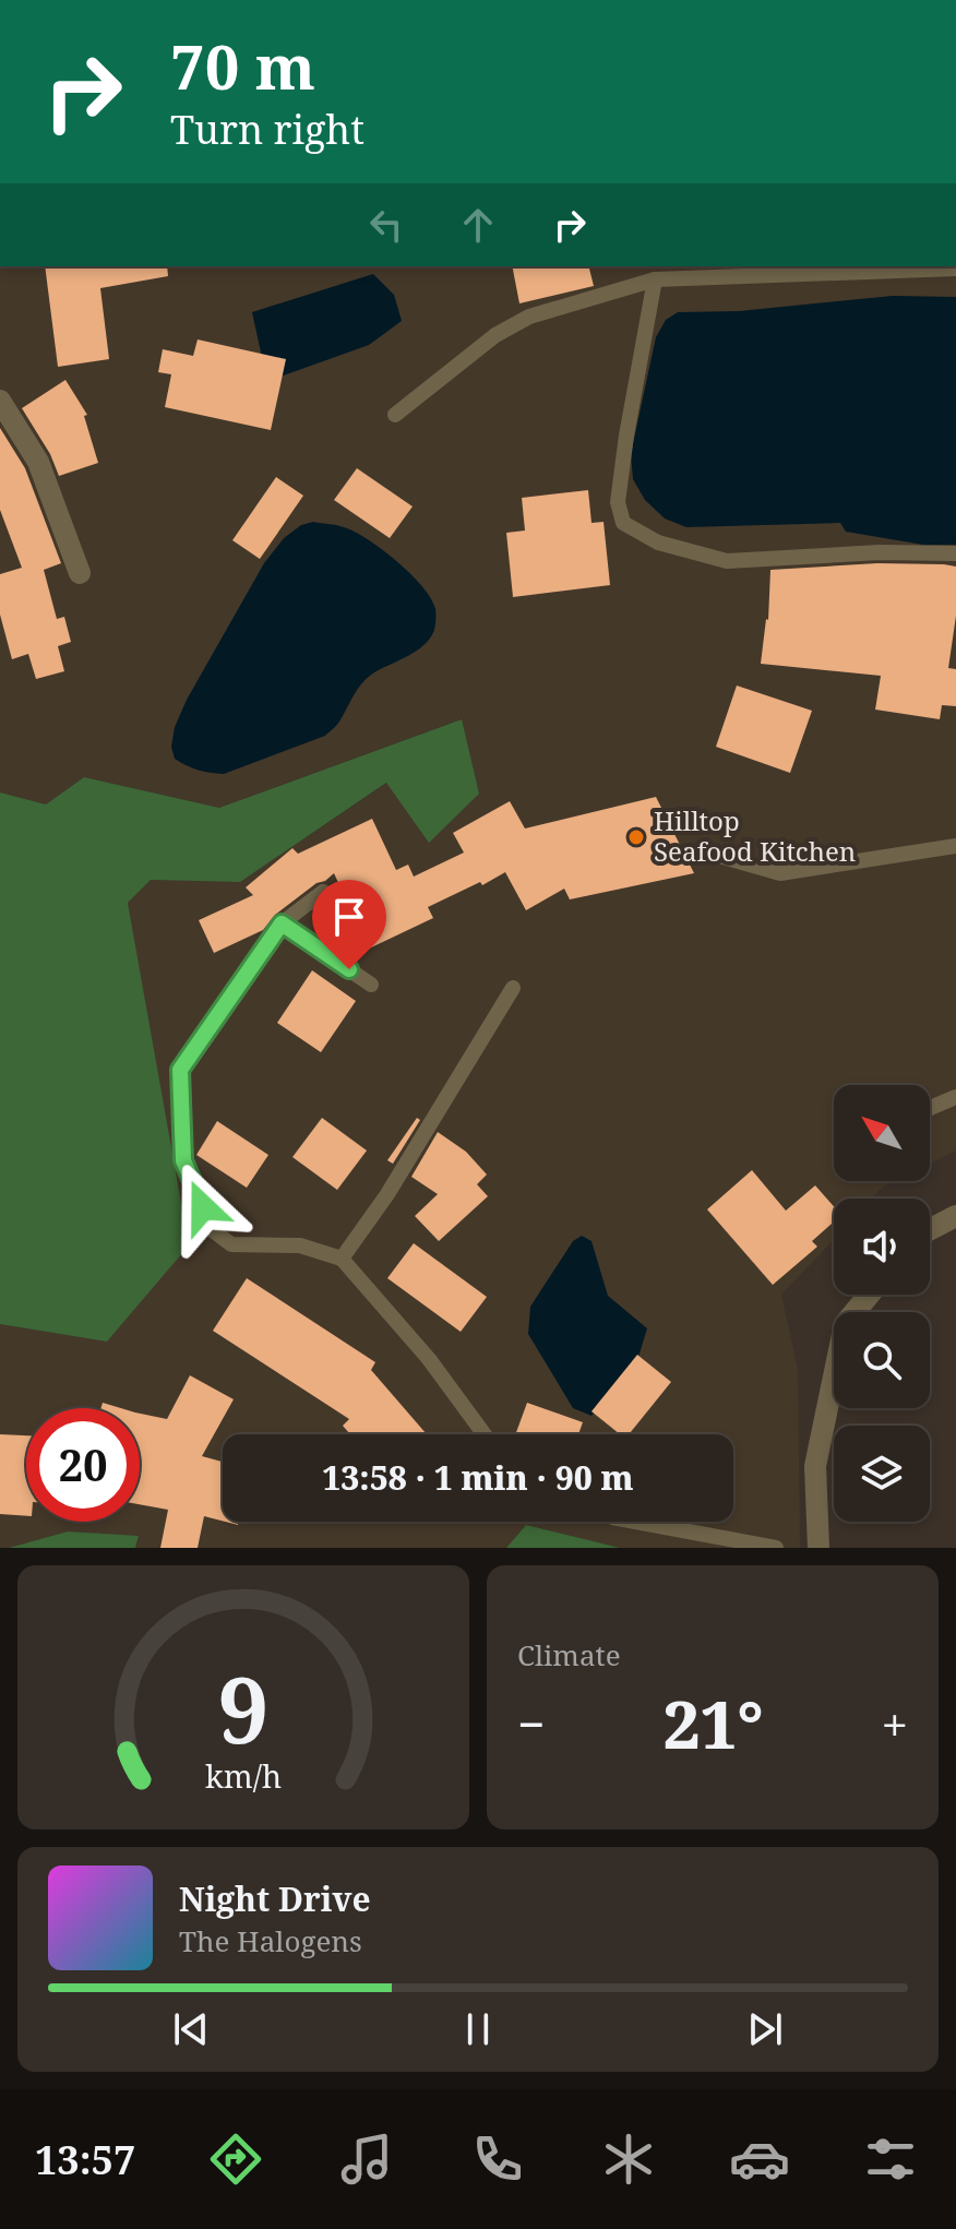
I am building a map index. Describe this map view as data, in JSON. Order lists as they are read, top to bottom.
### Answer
{
  "places": ["Hilltop Seafood Kitchen"],
  "north": "top left",
  "page": {
    "turn": ["70 m", "Turn right"],
    "limit": "20",
    "trip": "13:58 · 1 min · 90 m",
    "tile": "Climate",
    "heat": ["−", "21°", "+"],
    "song": ["Night Drive", "The Halogens"],
    "tabs": "13:57",
    "gauge": ["9", "km/h"]
  }
}
